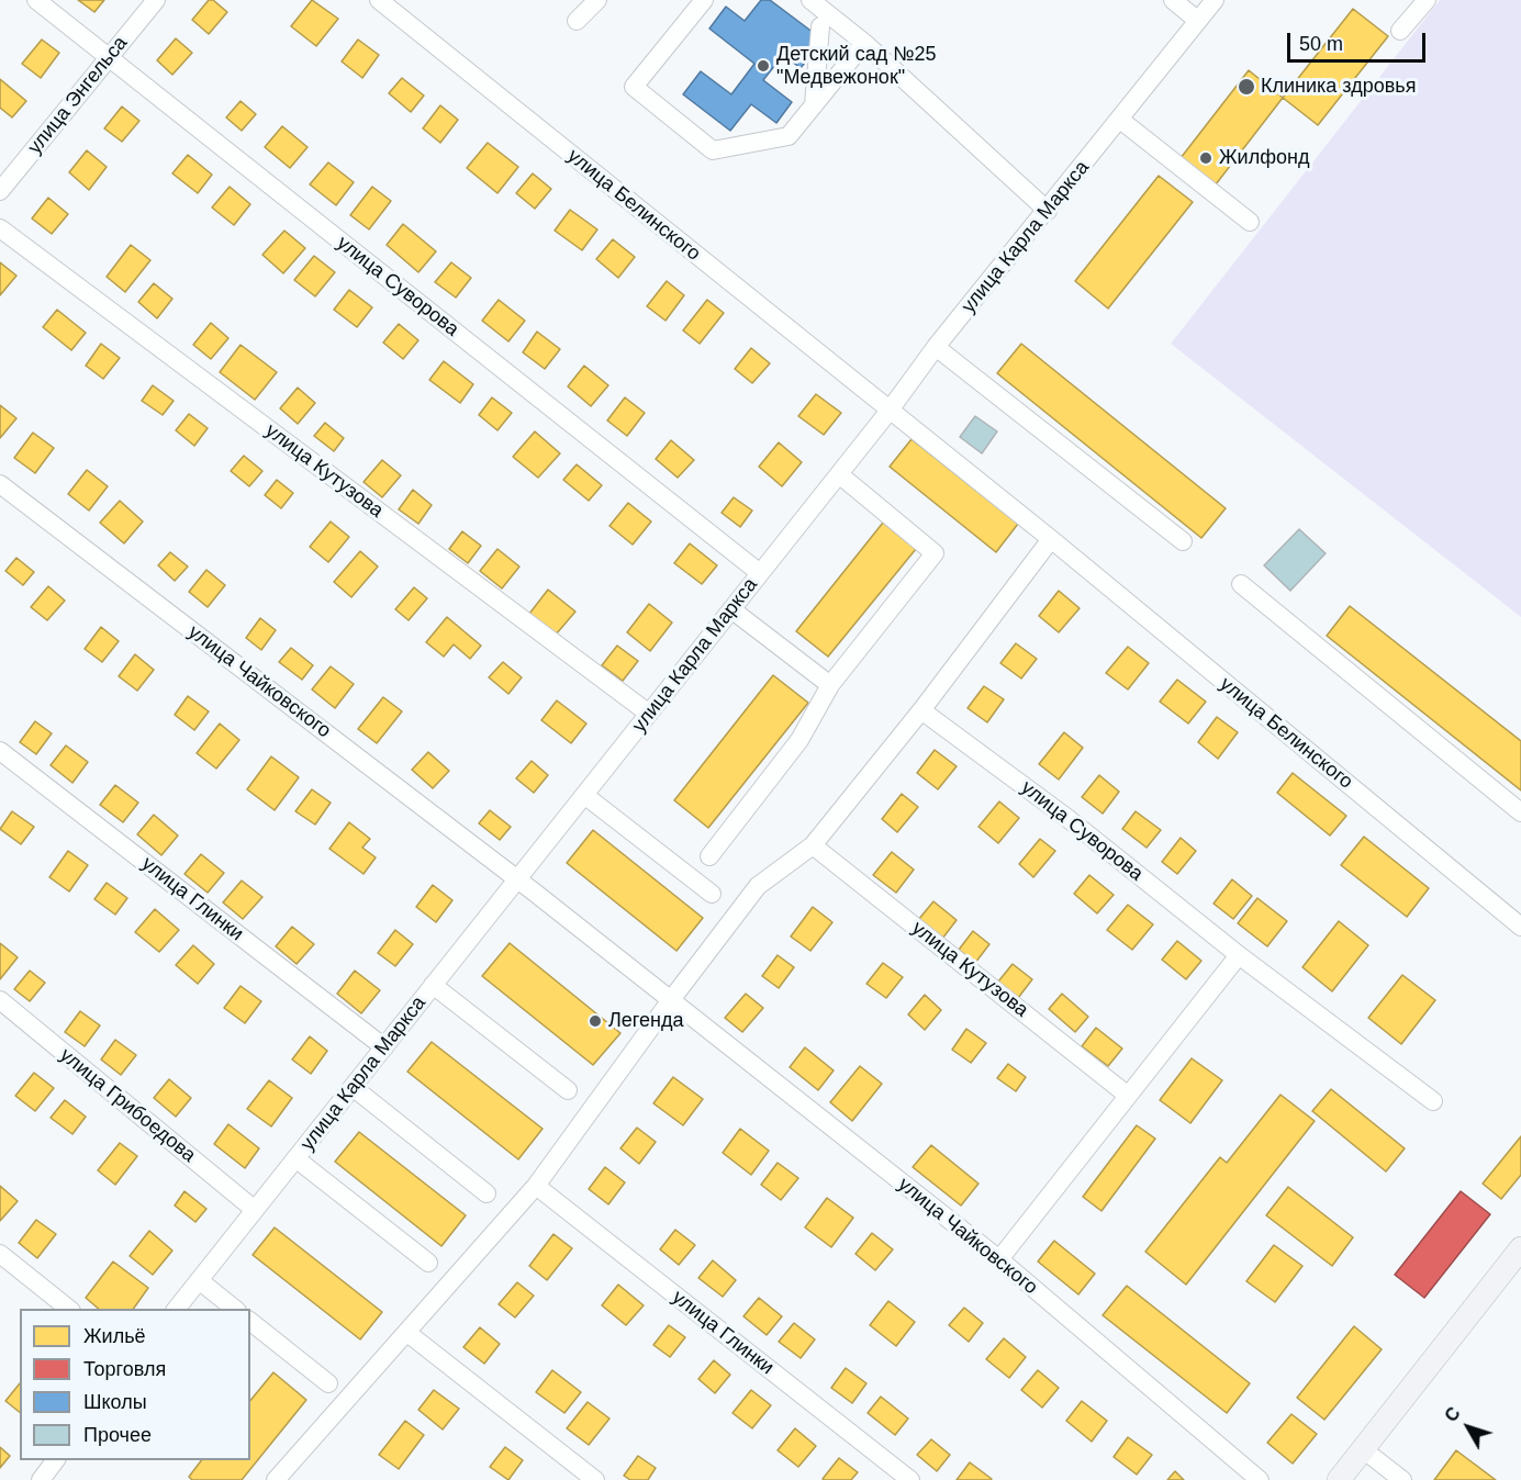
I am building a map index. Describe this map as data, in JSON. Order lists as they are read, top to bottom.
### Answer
{
  "streets": {
    "street": [
      "улица Энгельса",
      "улица Белинского",
      "улица Карла Маркса",
      "улица Суворова",
      "улица Кутузова",
      "улица Чайковского",
      "улица Глинки",
      "улица Грибоедова"
    ]
  },
  "crossings": [
    ["улица Энгельса", "улица Суворова"],
    ["улица Белинского", "улица Карла Маркса"],
    ["улица Карла Маркса", "улица Суворова"],
    ["улица Карла Маркса", "улица Кутузова"],
    ["улица Карла Маркса", "улица Чайковского"],
    ["улица Карла Маркса", "улица Глинки"],
    ["улица Карла Маркса", "улица Грибоедова"]
  ],
  "places": [
    "Детский сад №25 \"Медвежонок\"",
    "Клиника здровья",
    "Жилфонд",
    "Легенда"
  ],
  "legend": [
    "Жильё",
    "Торговля",
    "Школы",
    "Прочее"
  ],
  "scale_bar": "50 m",
  "north": "top left"
}
